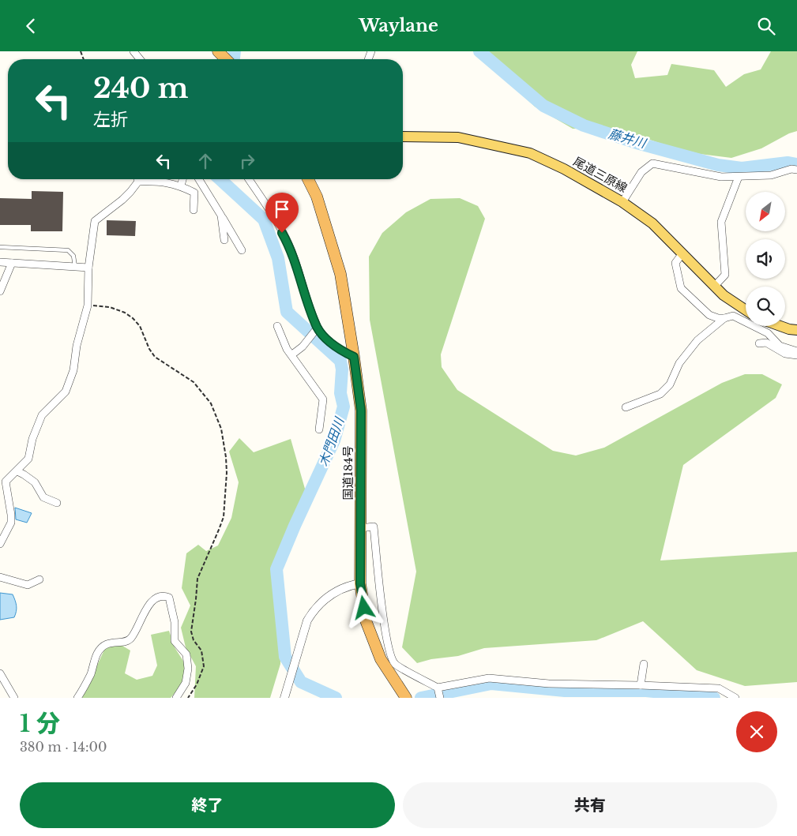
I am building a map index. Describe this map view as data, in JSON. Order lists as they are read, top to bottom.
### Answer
{
  "streets": {
    "highway": ["国道184号"],
    "main road": ["尾道三原線"]
  },
  "water": ["藤井川", "木門田川"],
  "north": "bottom left",
  "page": {
    "header": "Waylane",
    "turn": ["240 m", "左折"],
    "heading": ["1 分", "380 m · 14:00"],
    "buttons": ["終了", "共有"]
  }
}
